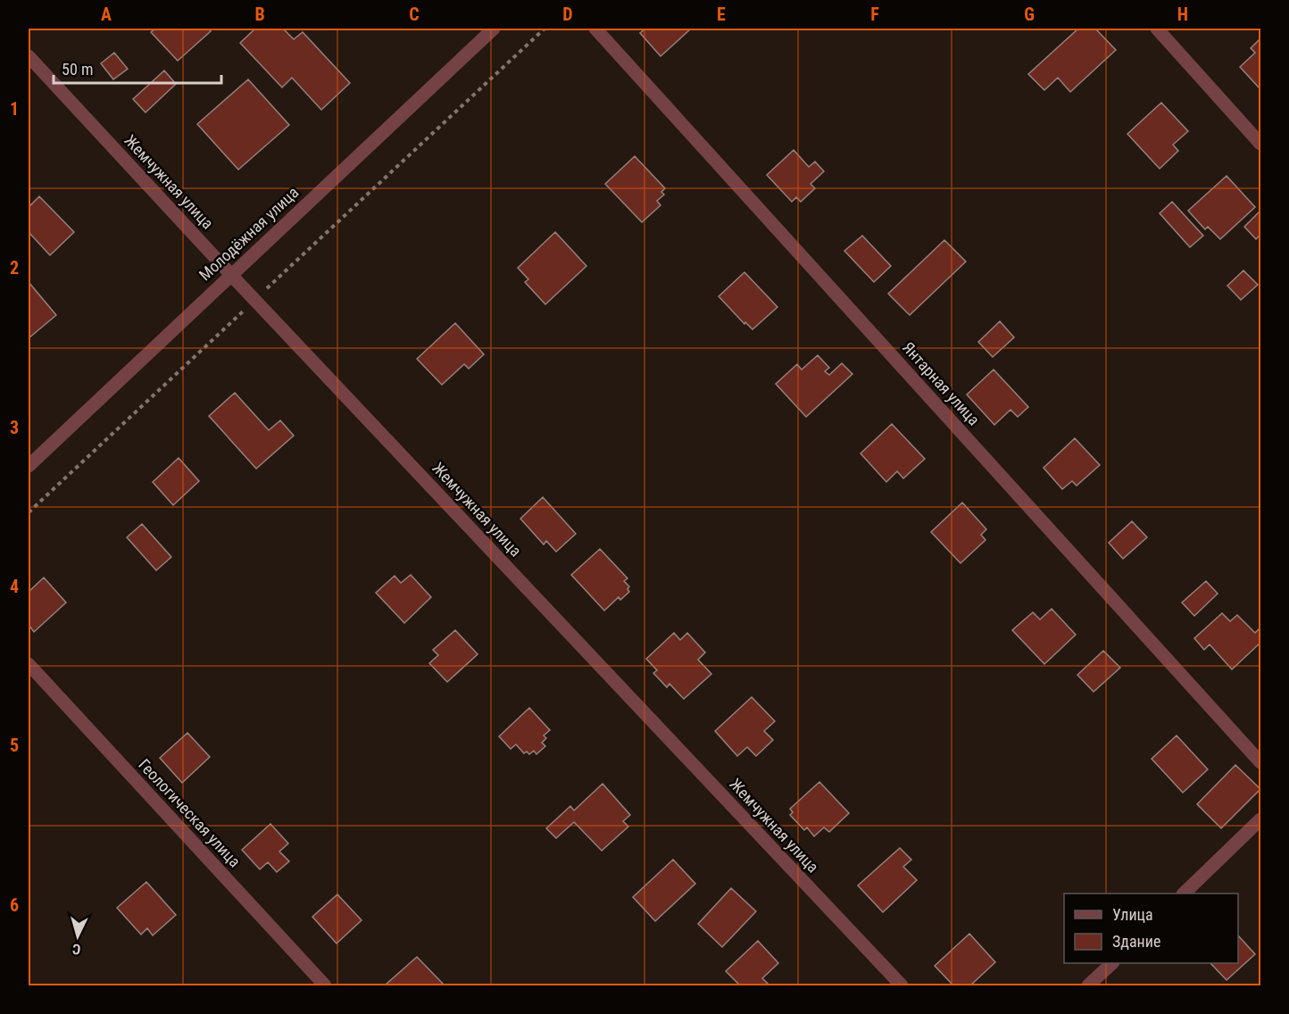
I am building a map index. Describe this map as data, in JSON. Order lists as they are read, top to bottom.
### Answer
{
  "streets": {
    "street": [
      "Жемчужная улица",
      "Молодёжная улица",
      "Янтарная улица",
      "Геологическая улица"
    ]
  },
  "crossings": [
    ["Жемчужная улица", "Молодёжная улица"]
  ],
  "legend": ["Улица", "Здание"],
  "scale_bar": "50 m",
  "north": "bottom",
  "grid": {
    "columns": [
      "A",
      "B",
      "C",
      "D",
      "E",
      "F",
      "G",
      "H"
    ],
    "rows": [
      "1",
      "2",
      "3",
      "4",
      "5",
      "6"
    ]
  }
}
